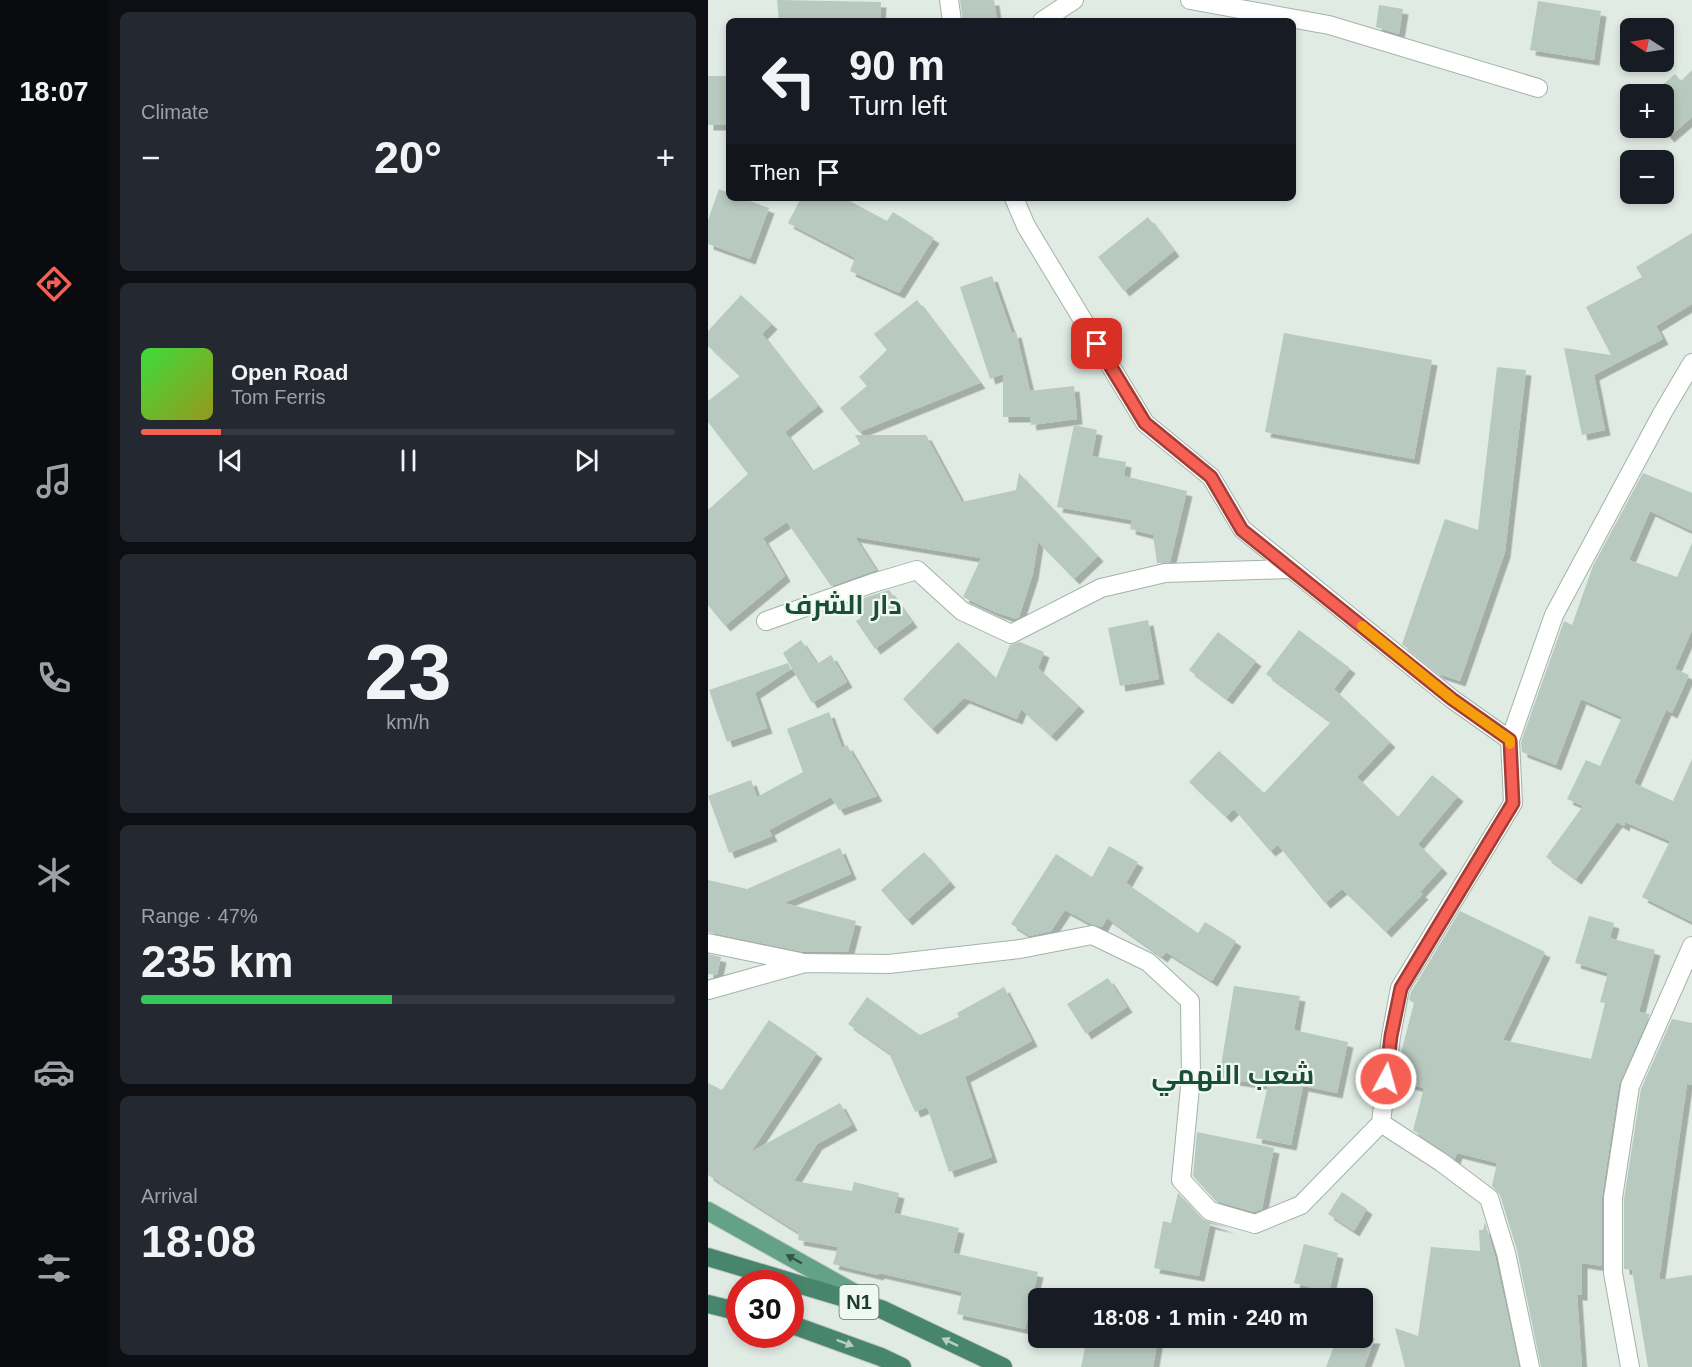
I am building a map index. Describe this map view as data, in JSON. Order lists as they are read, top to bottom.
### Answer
{
  "streets": {
    "highway": ["N1"]
  },
  "districts": ["دار الشرف", "شعب النهمي"],
  "north": "left",
  "page": {
    "tabs": "18:07",
    "tile": [
      "Climate",
      ["23", "km/h"],
      ["Range · 47%", "235 km"],
      ["Arrival", "18:08"]
    ],
    "map_buttons": ["+", "−"],
    "turn": ["90 m", "Turn left"],
    "heat": ["−", "20°", "+"],
    "then": "Then",
    "song": ["Open Road", "Tom Ferris"],
    "limit": "30",
    "trip": "18:08 · 1 min · 240 m"
  }
}
